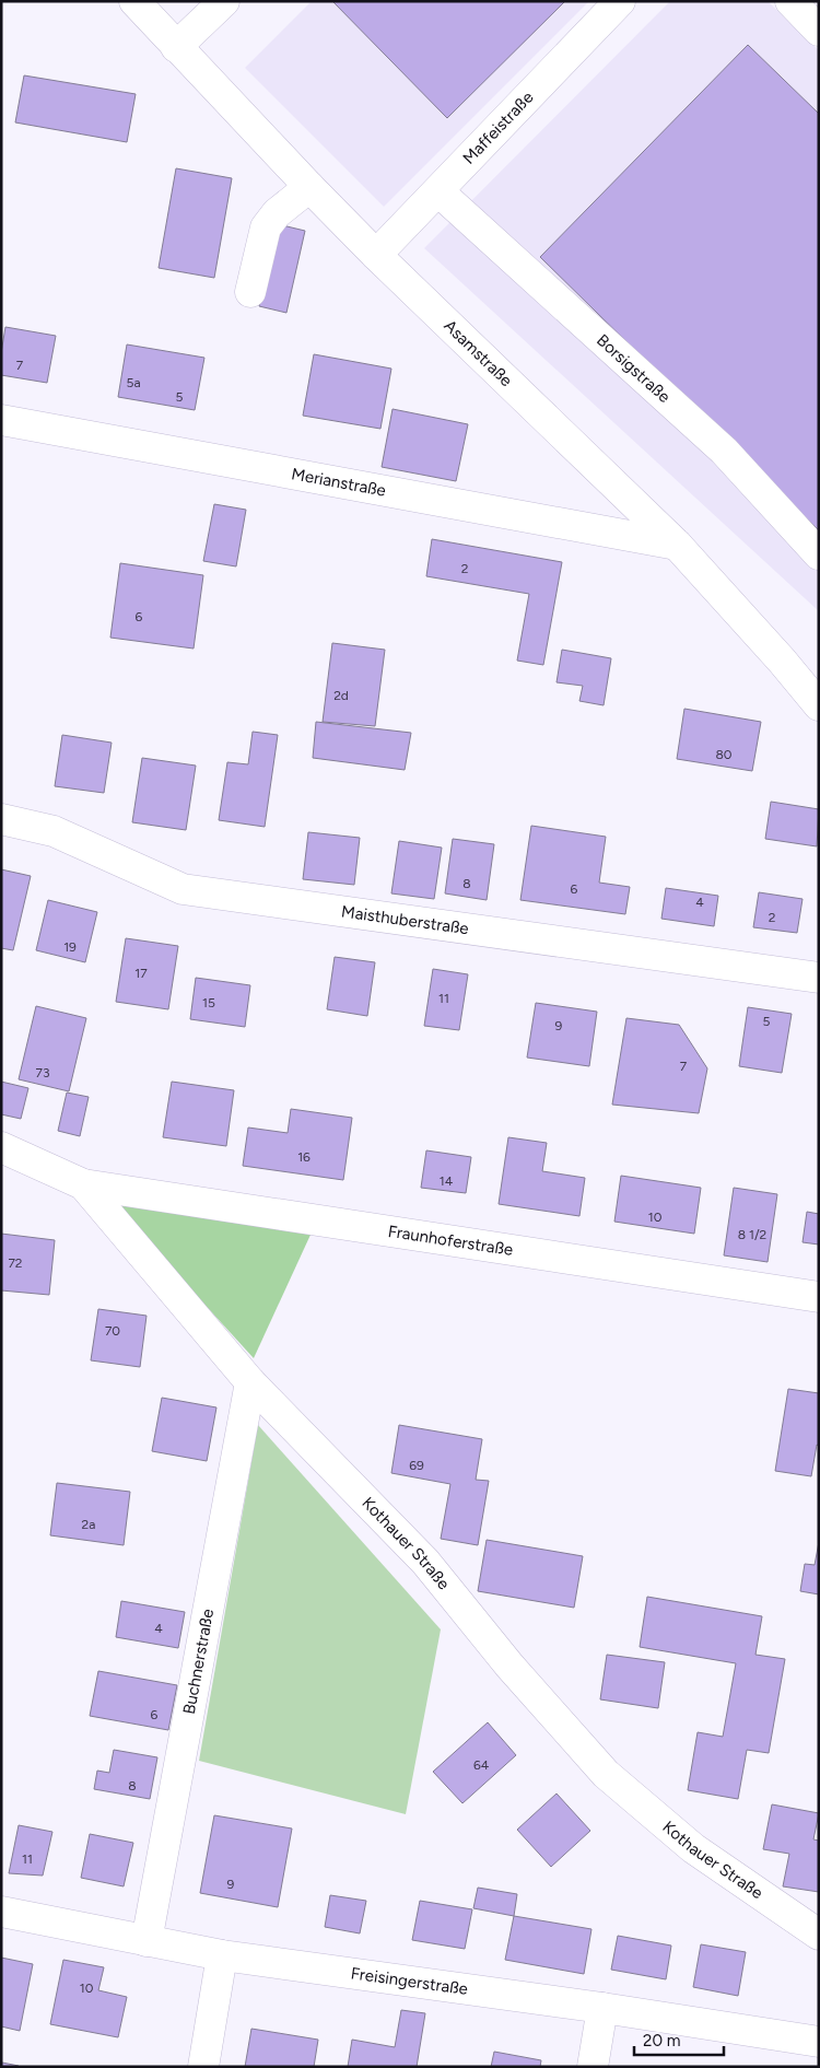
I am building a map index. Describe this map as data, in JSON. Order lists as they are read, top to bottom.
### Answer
{
  "streets": {
    "street": [
      "Maffeistraße",
      "Asamstraße",
      "Borsigstraße",
      "Merianstraße",
      "Maisthuberstraße",
      "Fraunhoferstraße",
      "Kothauer Straße",
      "Buchnerstraße",
      "Freisingerstraße"
    ]
  },
  "crossings": [
    ["Maffeistraße", "Asamstraße"],
    ["Maffeistraße", "Borsigstraße"],
    ["Asamstraße", "Merianstraße"],
    ["Fraunhoferstraße", "Kothauer Straße"],
    ["Kothauer Straße", "Buchnerstraße"],
    ["Buchnerstraße", "Freisingerstraße"]
  ],
  "house_numbers": [
    "7",
    "5a",
    "5",
    "2",
    "6",
    "2d",
    "80",
    "8",
    "6",
    "4",
    "2",
    "19",
    "17",
    "11",
    "15",
    "5",
    "9",
    "7",
    "73",
    "16",
    "14",
    "10",
    "8 1/2",
    "72",
    "70",
    "69",
    "2a",
    "4",
    "6",
    "64",
    "8",
    "11",
    "9",
    "10"
  ],
  "scale_bar": "20 m"
}
